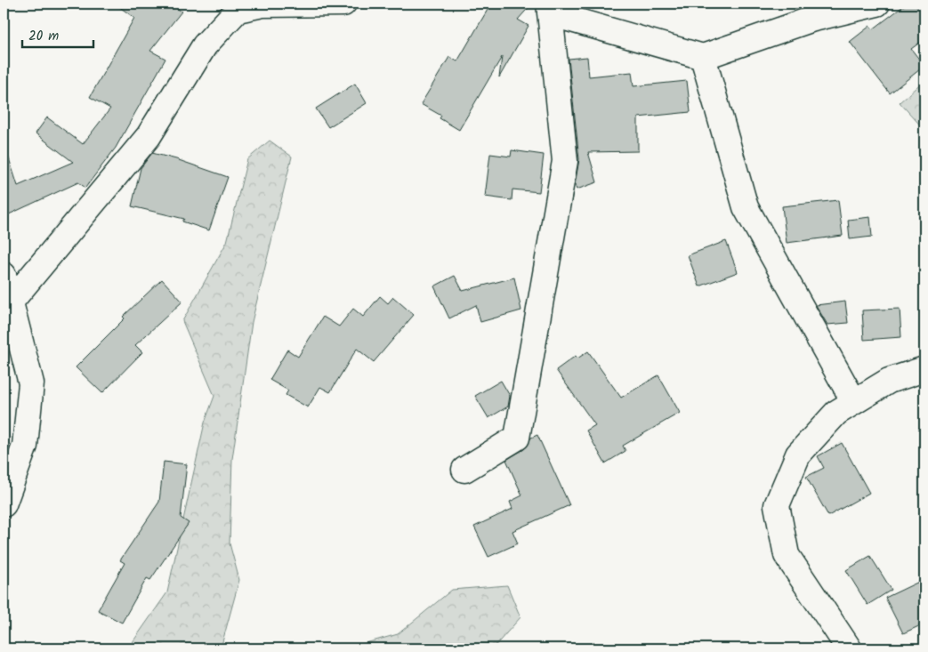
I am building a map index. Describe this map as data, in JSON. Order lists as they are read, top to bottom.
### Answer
{
  "scale_bar": "20 m"
}
